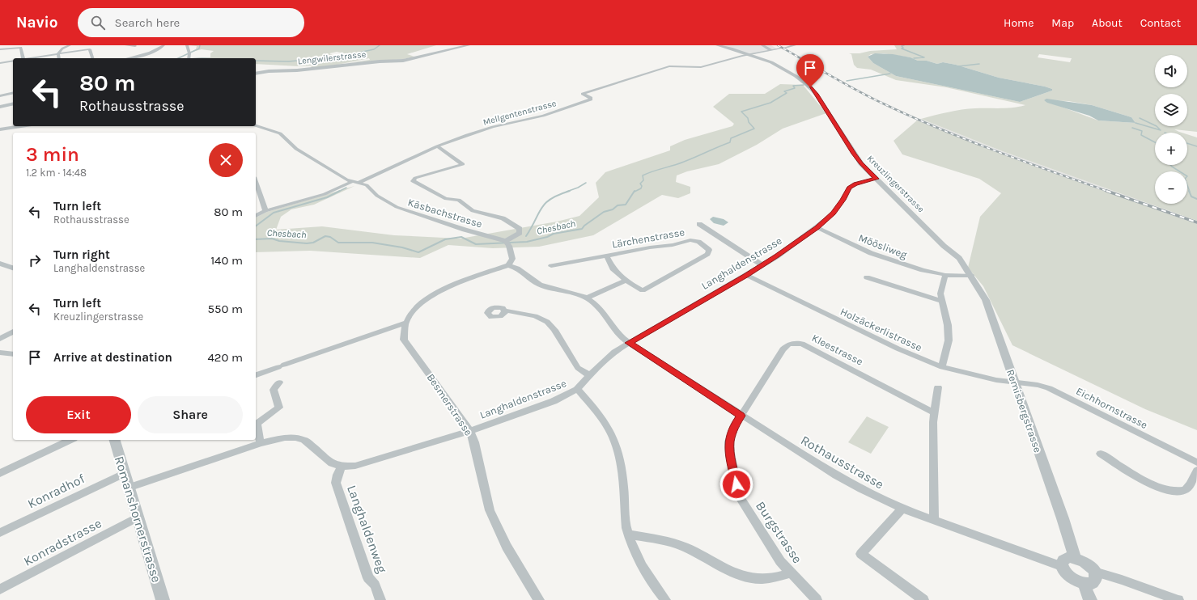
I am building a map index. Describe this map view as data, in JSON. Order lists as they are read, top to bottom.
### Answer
{
  "streets": {
    "street": [
      "Lengwilerstrasse",
      "Mellgentenstrasse",
      "Kreuzlingerstrasse",
      "Käsbachstrasse",
      "Lärchenstrasse",
      "Möösliweg",
      "Langhaldenstrasse",
      "Holzäckerlistrasse",
      "Kleestrasse",
      "Besmerstrasse",
      "Eichhornstrasse",
      "Remisbergstrasse",
      "Rothausstrasse",
      "Konradhof",
      "Romanshornerstrasse",
      "Langhaldenweg",
      "Burgstrasse",
      "Konradstrasse"
    ]
  },
  "crossings": [
    ["Mellgentenstrasse", "Kreuzlingerstrasse"],
    ["Mellgentenstrasse", "Käsbachstrasse"],
    ["Kreuzlingerstrasse", "Langhaldenstrasse"],
    ["Kreuzlingerstrasse", "Remisbergstrasse"],
    ["Möösliweg", "Langhaldenstrasse"],
    ["Möösliweg", "Remisbergstrasse"],
    ["Langhaldenstrasse", "Holzäckerlistrasse"],
    ["Langhaldenstrasse", "Besmerstrasse"],
    ["Langhaldenstrasse", "Rothausstrasse"],
    ["Langhaldenstrasse", "Langhaldenweg"],
    ["Holzäckerlistrasse", "Eichhornstrasse"],
    ["Holzäckerlistrasse", "Remisbergstrasse"],
    ["Kleestrasse", "Rothausstrasse"],
    ["Kleestrasse", "Burgstrasse"],
    ["Eichhornstrasse", "Remisbergstrasse"],
    ["Rothausstrasse", "Burgstrasse"],
    ["Konradhof", "Romanshornerstrasse"],
    ["Romanshornerstrasse", "Konradstrasse"]
  ],
  "water": ["Chesbach"],
  "page": {
    "header": "Navio",
    "search": "Search here",
    "nav": [
      "Home",
      "Map",
      "About",
      "Contact"
    ],
    "map_buttons": ["+", "−"],
    "turn": ["80 m", "Rothausstrasse"],
    "heading": ["3 min", "1.2 km · 14:48"],
    "list": [
      {
        "name": "Turn left",
        "note": "Rothausstrasse",
        "value": "80 m"
      },
      {
        "name": "Turn right",
        "note": "Langhaldenstrasse",
        "value": "140 m"
      },
      {
        "name": "Turn left",
        "note": "Kreuzlingerstrasse",
        "value": "550 m"
      },
      {
        "name": "Arrive at destination",
        "value": "420 m"
      }
    ],
    "buttons": ["Exit", "Share"]
  }
}
